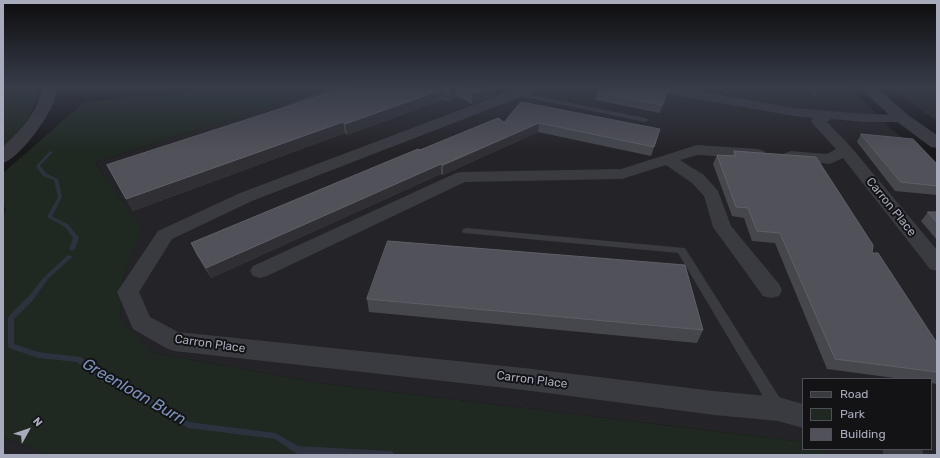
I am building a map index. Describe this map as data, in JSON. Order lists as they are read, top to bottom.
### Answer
{
  "streets": {
    "street": ["Carron Place"]
  },
  "water": ["Greenloan Burn"],
  "legend": ["Road", "Park", "Building"],
  "north": "top right"
}
